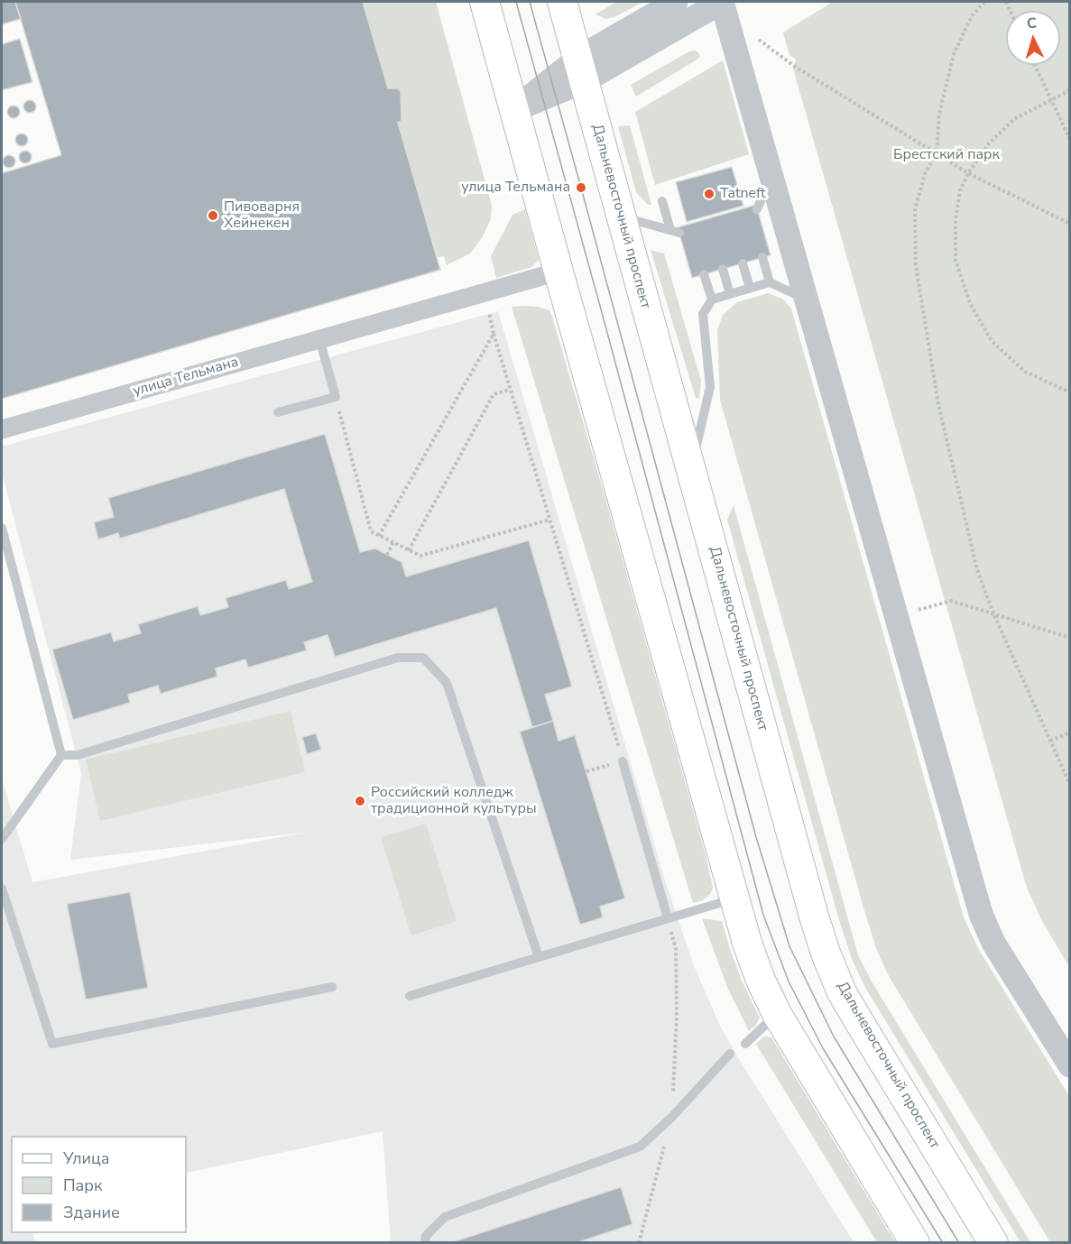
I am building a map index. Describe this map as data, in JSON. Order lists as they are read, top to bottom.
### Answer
{
  "streets": {
    "main road": ["Дальневосточный проспект"],
    "street": ["улица Тельмана"]
  },
  "parks": ["Брестский парк"],
  "places": [
    "улица Тельмана",
    "Tatneft",
    "Пивоварня Хейнекен",
    "Российский колледж традиционной культуры"
  ],
  "legend": ["Улица", "Парк", "Здание"],
  "north": "top"
}
